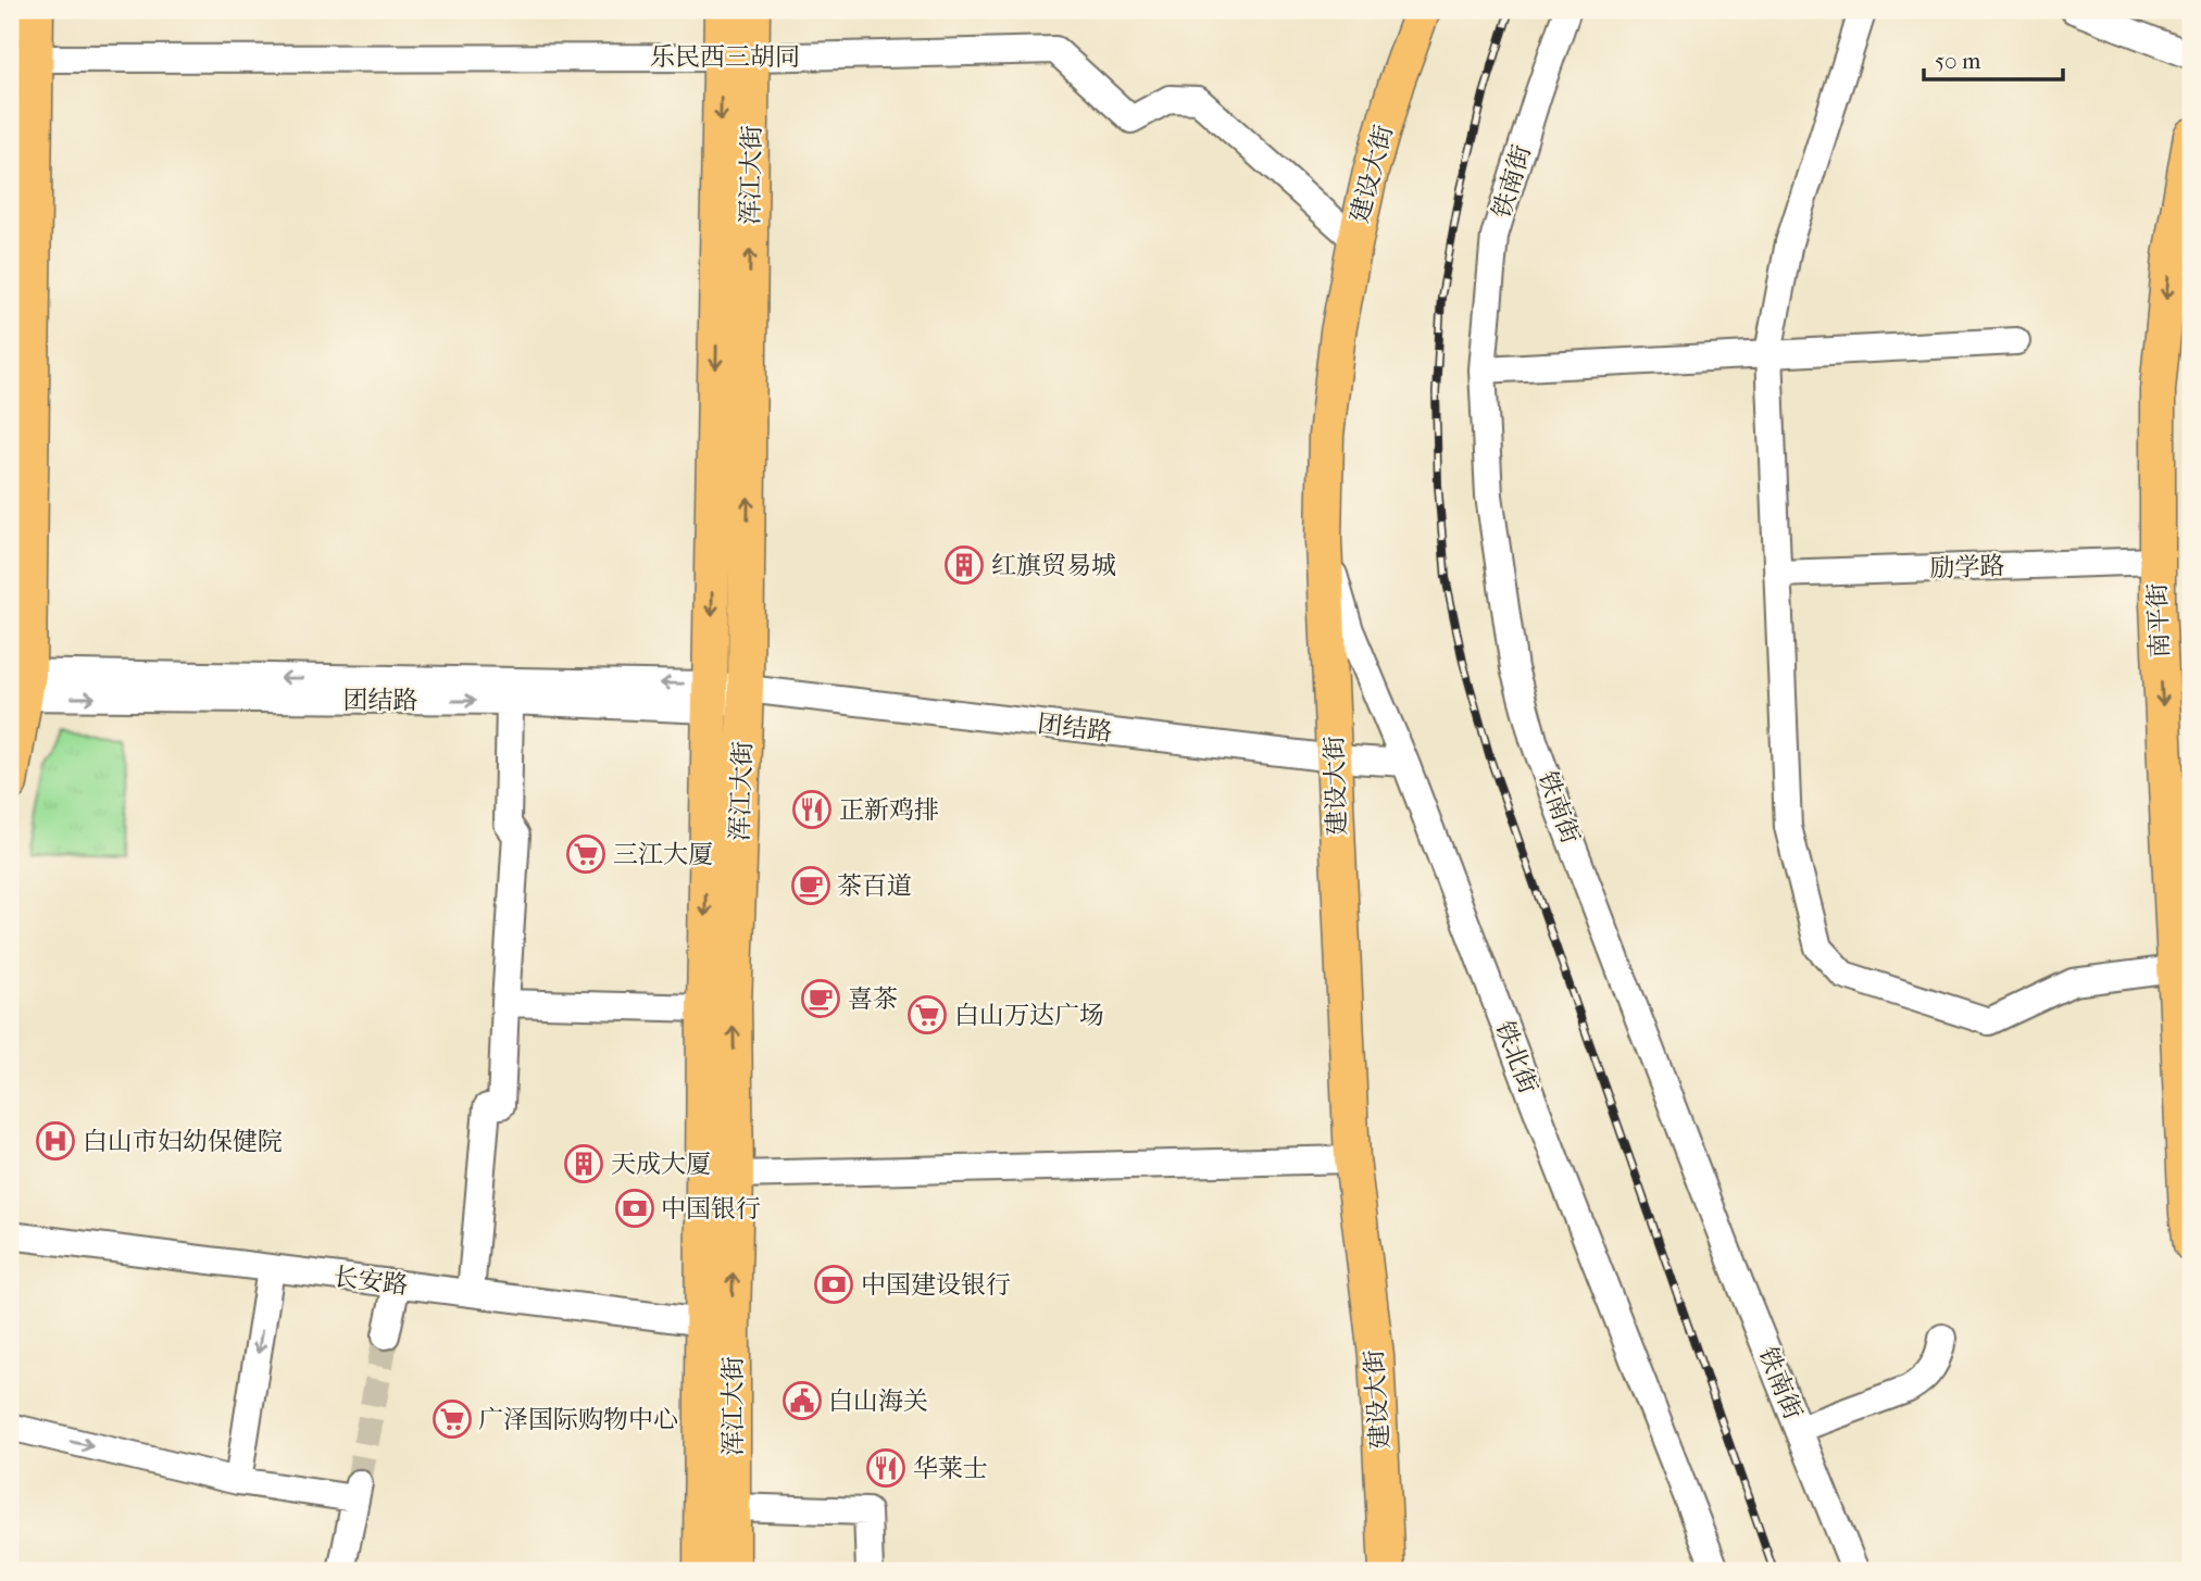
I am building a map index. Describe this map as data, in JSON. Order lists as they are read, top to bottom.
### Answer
{
  "streets": {
    "main road": ["建设大街", "浑江大街", "南平街"],
    "street": [
      "乐民西三胡同",
      "铁南街",
      "励学路",
      "团结路",
      "铁北街",
      "长安路"
    ]
  },
  "crossings": [
    ["乐民西三胡同", "建设大街"],
    ["乐民西三胡同", "浑江大街"],
    ["建设大街", "团结路"],
    ["建设大街", "铁北街"],
    ["浑江大街", "团结路"],
    ["浑江大街", "长安路"],
    ["励学路", "南平街"],
    ["团结路", "铁北街"]
  ],
  "one_way": ["南平街"],
  "places": {
    "building": ["红旗贸易城", "天成大厦"],
    "restaurant": ["正新鸡排", "华莱士"],
    "supermarket": ["三江大厦", "白山万达广场", "广泽国际购物中心"],
    "cafe": ["茶百道", "喜茶"],
    "hospital": ["白山市妇幼保健院"],
    "bank": ["中国银行", "中国建设银行"],
    "public building": ["白山海关"]
  },
  "scale_bar": "50 m"
}
